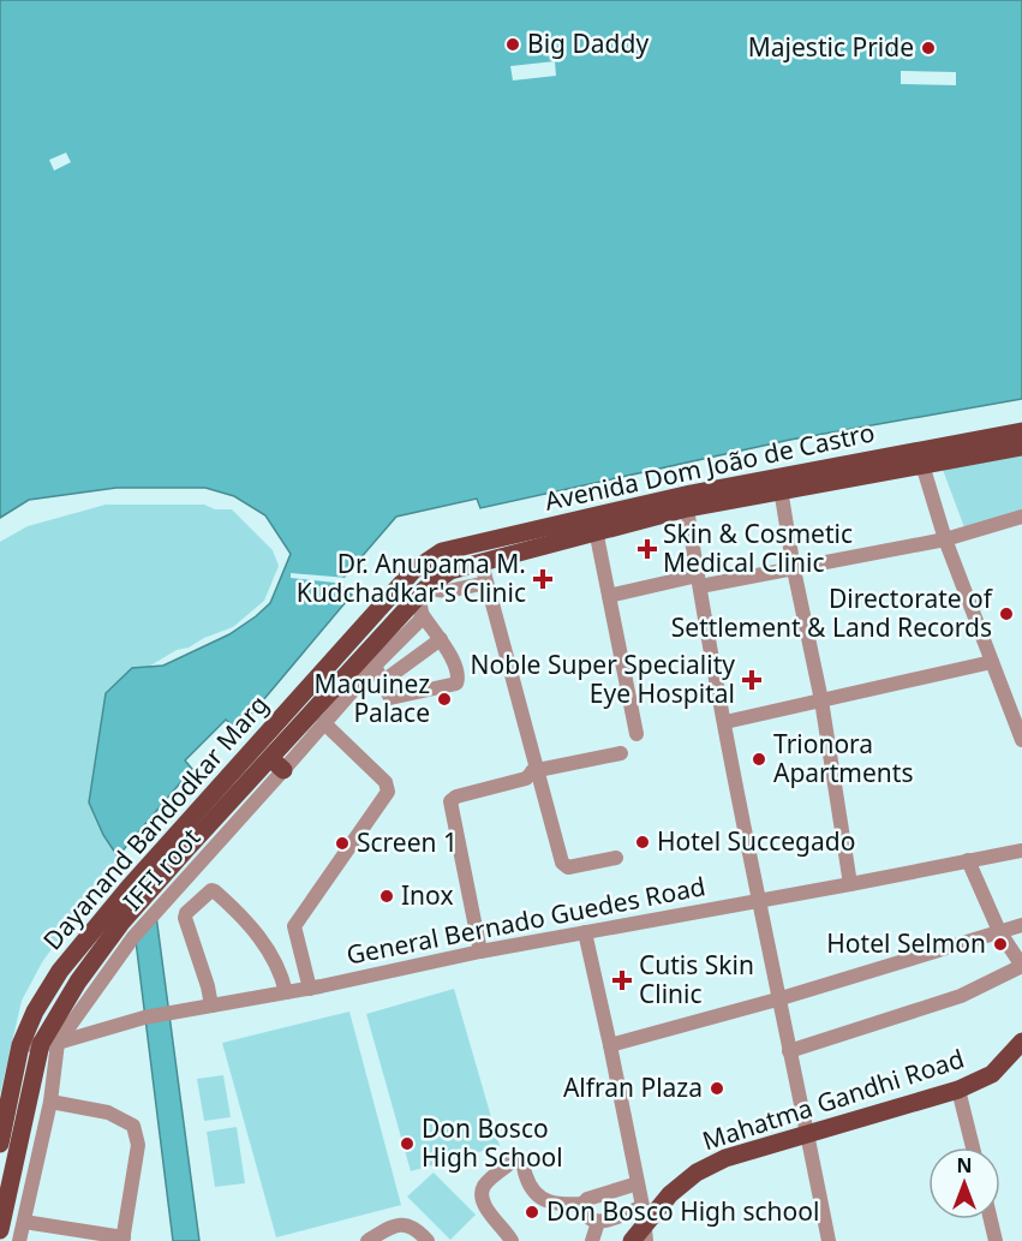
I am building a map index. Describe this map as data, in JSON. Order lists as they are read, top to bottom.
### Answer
{
  "streets": {
    "main road": ["Avenida Dom João de Castro", "Dayanand Bandodkar Marg", "Mahatma Gandhi Road"],
    "street": ["IFFI root", "General Bernado Guedes Road"]
  },
  "crossings": [
    ["Avenida Dom João de Castro", "Dayanand Bandodkar Marg"],
    ["Dayanand Bandodkar Marg", "IFFI root"],
    ["Dayanand Bandodkar Marg", "General Bernado Guedes Road"],
    ["IFFI root", "General Bernado Guedes Road"]
  ],
  "places": {
    "other": [
      "Big Daddy",
      "Majestic Pride",
      "Directorate of Settlement & Land Records",
      "Maquinez Palace",
      "Trionora Apartments",
      "Hotel Succegado",
      "Screen 1",
      "Inox",
      "Hotel Selmon",
      "Alfran Plaza",
      "Don Bosco High School",
      "Don Bosco High school"
    ],
    "health": [
      "Skin & Cosmetic Medical Clinic",
      "Dr. Anupama M. Kudchadkar's Clinic",
      "Noble Super Speciality Eye Hospital",
      "Cutis Skin Clinic"
    ]
  },
  "north": "top"
}
